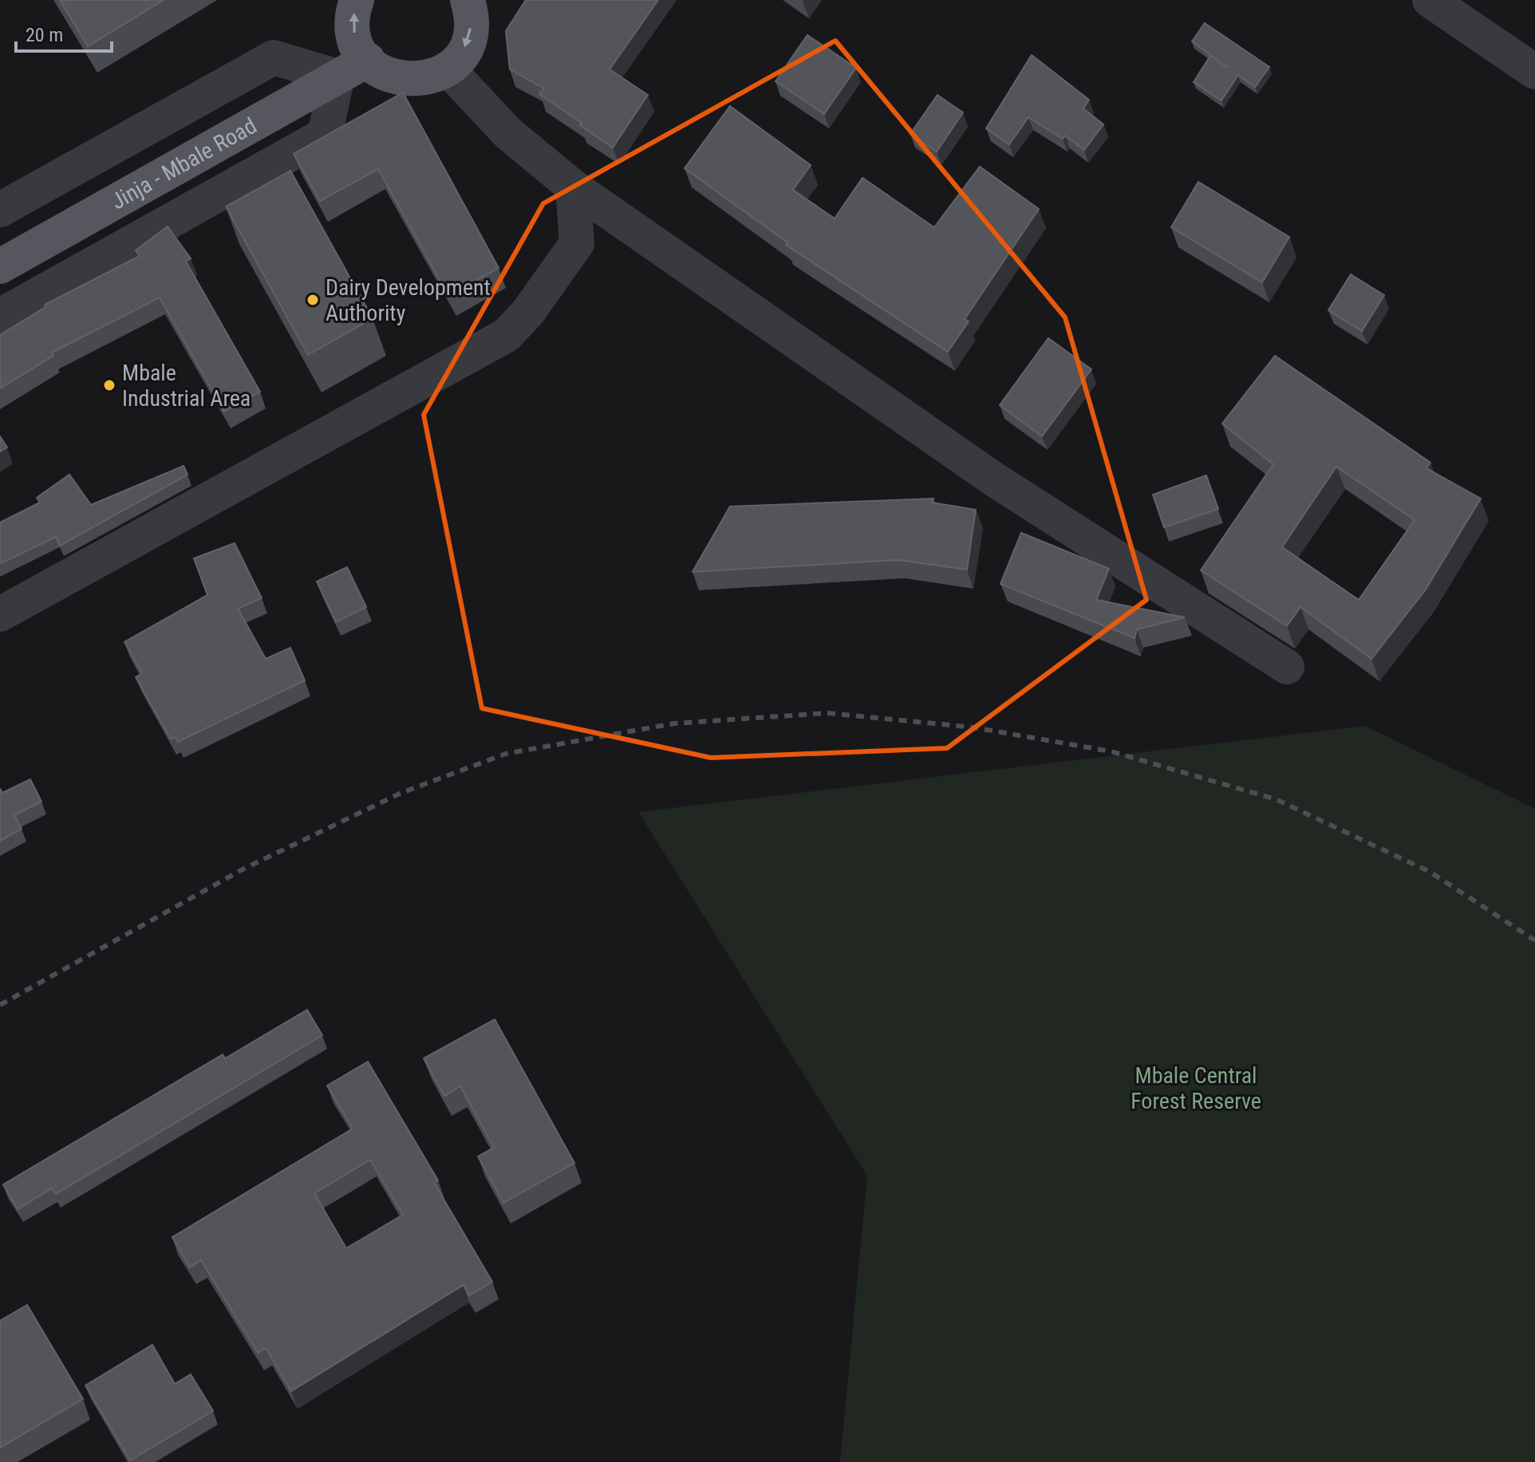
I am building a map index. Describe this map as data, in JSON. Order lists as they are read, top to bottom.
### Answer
{
  "streets": {
    "main road": ["Jinja - Mbale Road"]
  },
  "parks": ["Mbale Central Forest Reserve"],
  "places": ["Dairy Development Authority", "Mbale Industrial Area"],
  "scale_bar": "20 m"
}
